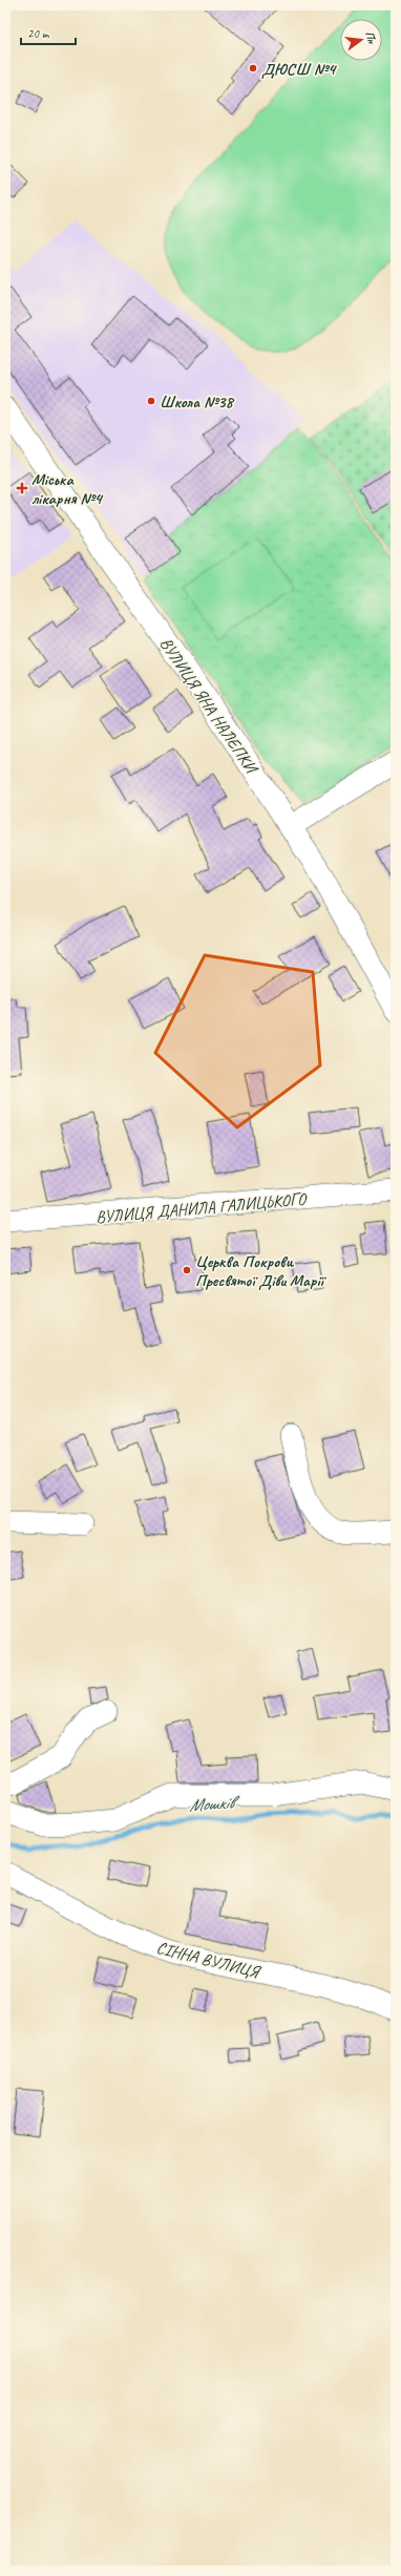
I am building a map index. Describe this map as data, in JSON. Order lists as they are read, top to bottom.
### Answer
{
  "streets": {
    "street": ["ВУЛИЦЯ ЯНА НАЛЕПКИ", "ВУЛИЦЯ ДАНИЛА ГАЛИЦЬКОГО", "СІННА ВУЛИЦЯ"]
  },
  "water": ["Мошків"],
  "places": {
    "other": ["ДЮСШ №4", "Школа №38", "Церква Покрови Пресвятої Діви Марії"],
    "health": ["Міська лікарня №4"]
  },
  "scale_bar": "20 m",
  "north": "right"
}
